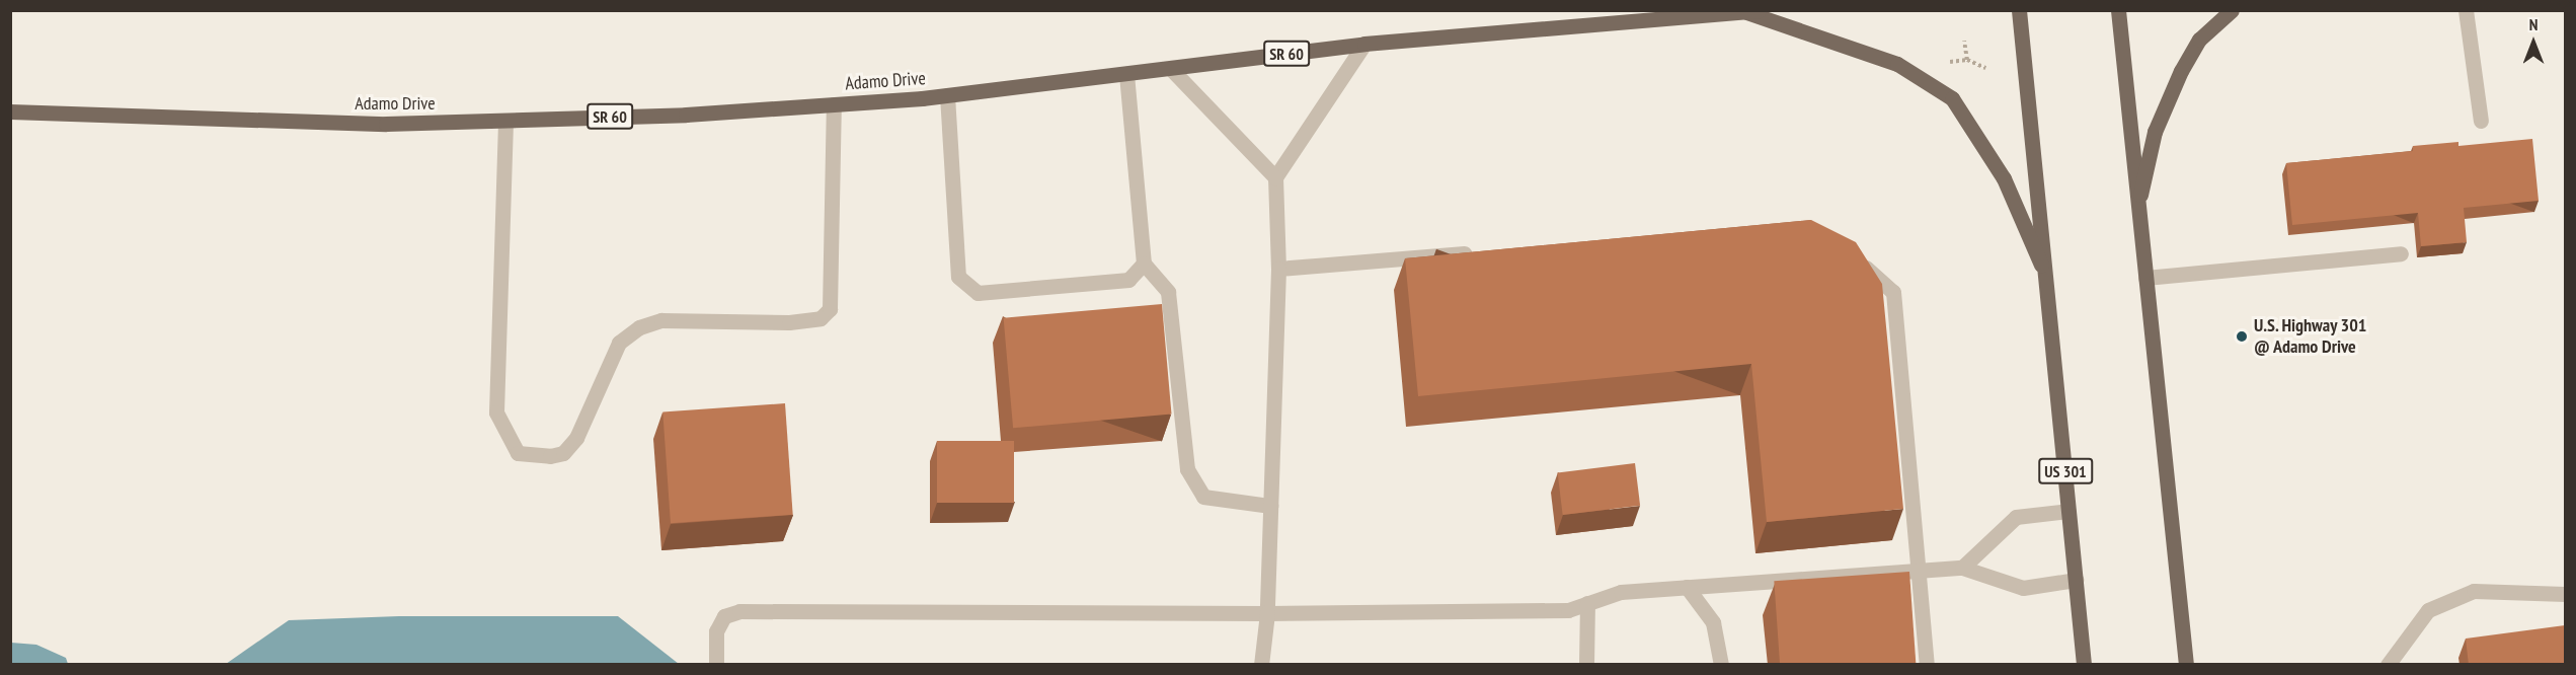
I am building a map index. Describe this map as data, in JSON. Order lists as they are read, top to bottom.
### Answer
{
  "streets": {
    "main road": ["SR 60", "Adamo Drive", "US 301"]
  },
  "places": ["U.S. Highway 301 @ Adamo Drive"],
  "north": "top"
}
